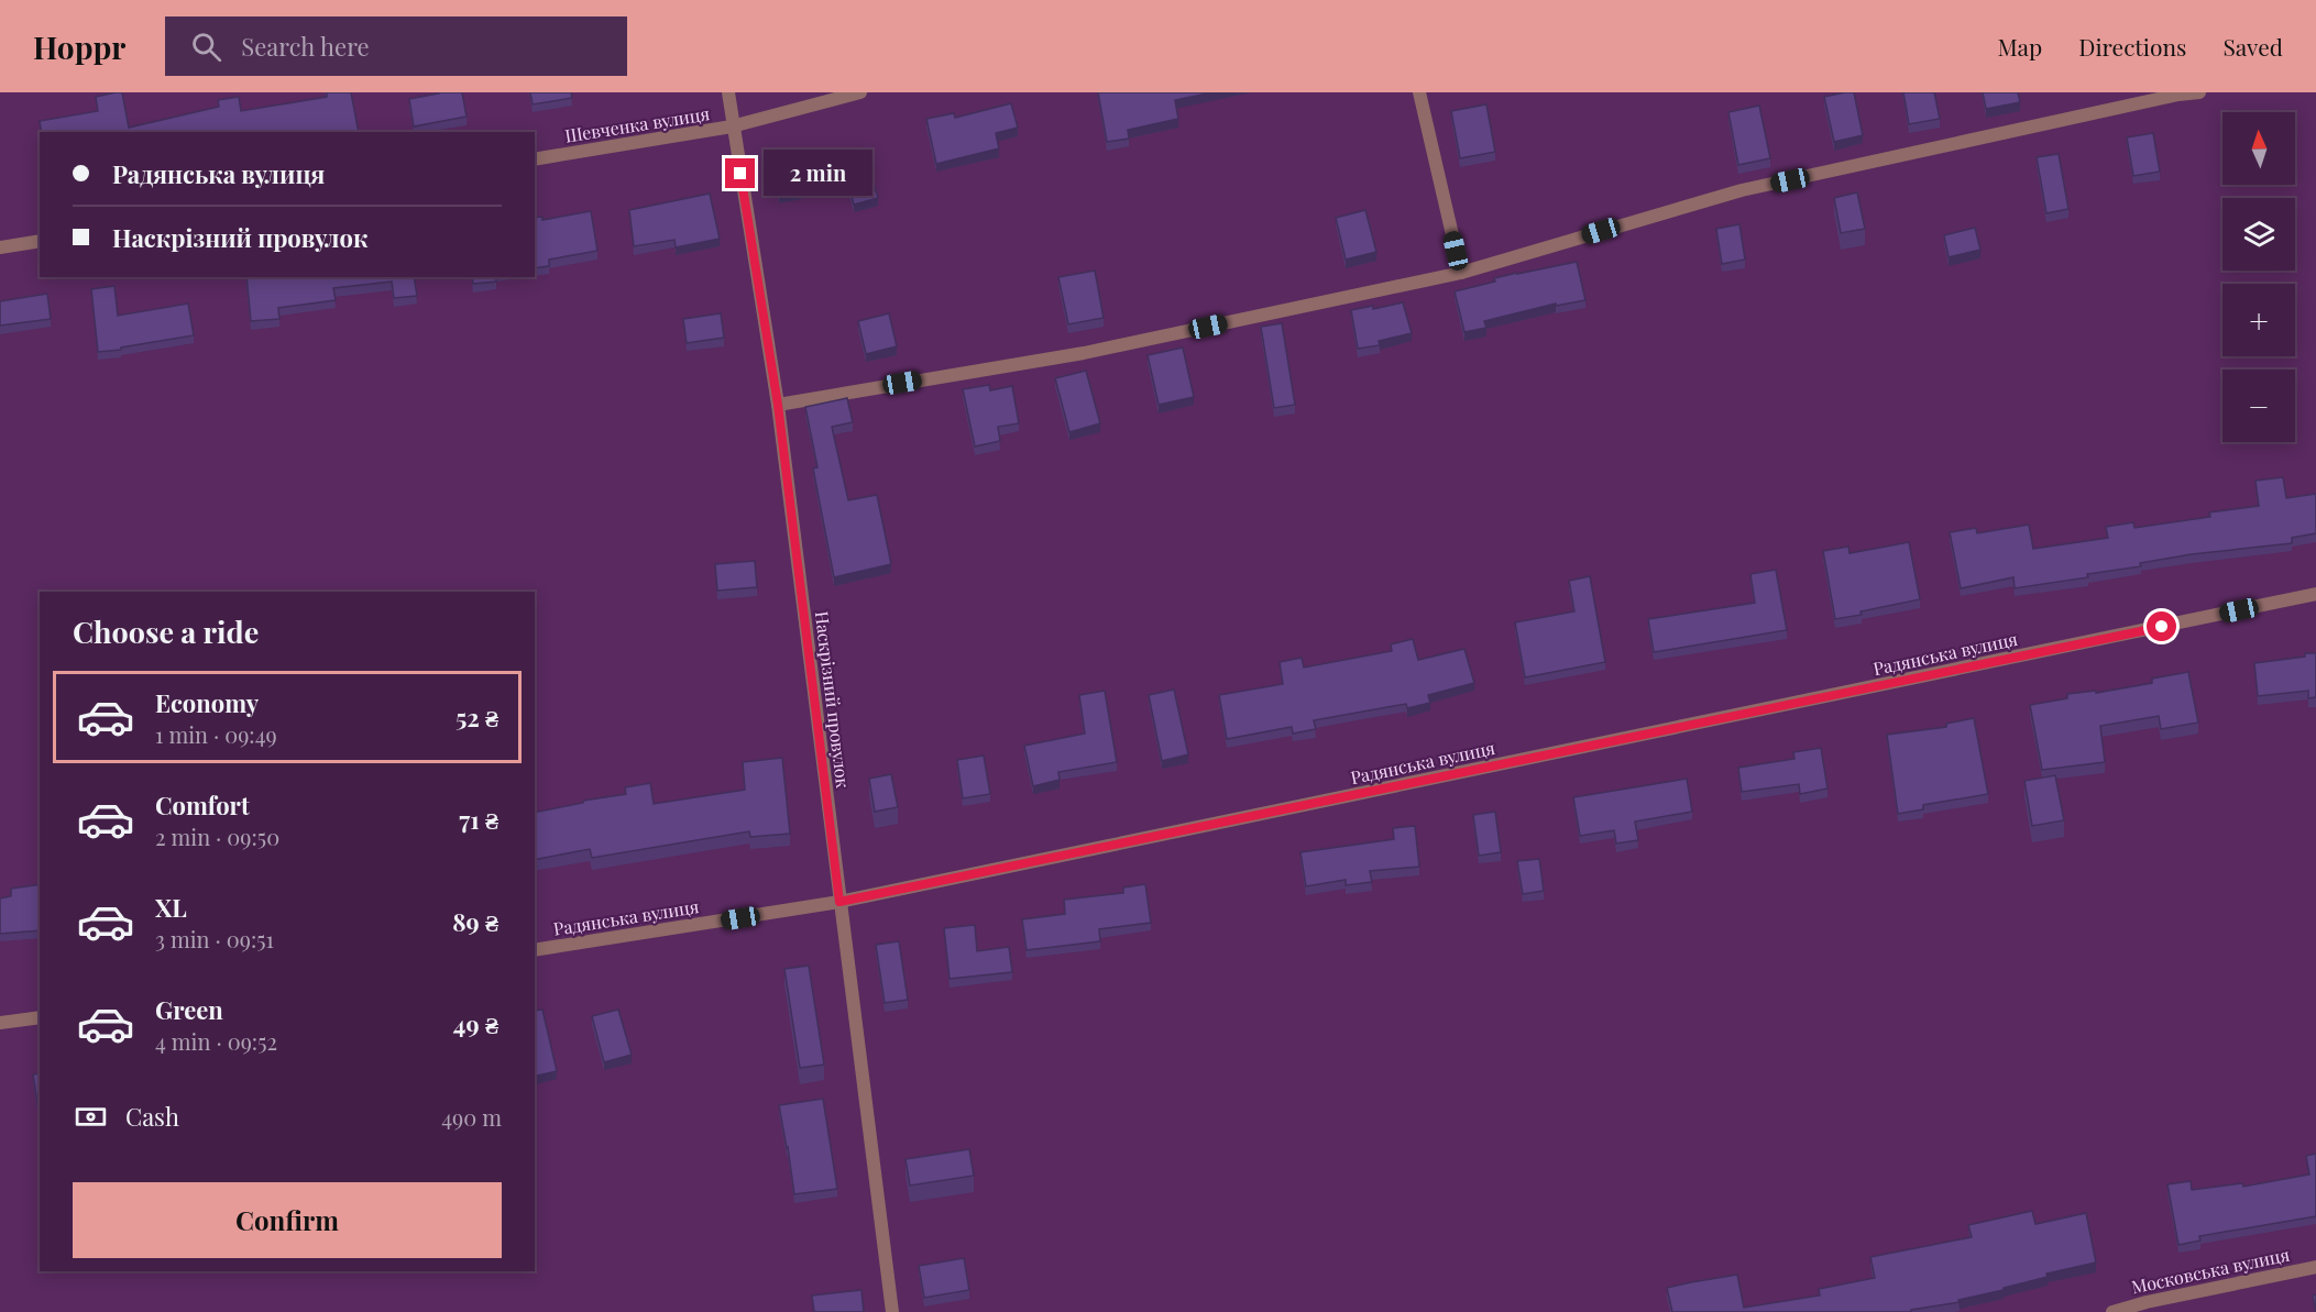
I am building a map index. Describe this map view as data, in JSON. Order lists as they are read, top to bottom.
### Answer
{
  "streets": {
    "street": [
      "Шевченка вулиця",
      "Радянська вулиця",
      "Наскрізний провулок",
      "Московська вулиця"
    ]
  },
  "crossings": [
    ["Шевченка вулиця", "Наскрізний провулок"],
    ["Радянська вулиця", "Наскрізний провулок"]
  ],
  "north": "top",
  "page": {
    "header": "Hoppr",
    "search": "Search here",
    "nav": ["Map", "Directions", "Saved"],
    "map_buttons": ["+", "−"],
    "banner": ["Радянська вулиця", "Наскрізний провулок"],
    "bubble": "2 min",
    "heading": "Choose a ride",
    "list": [
      {
        "name": "Economy",
        "note": "1 min · 09:49",
        "value": "52 ₴"
      },
      {
        "name": "Comfort",
        "note": "2 min · 09:50",
        "value": "71 ₴"
      },
      {
        "name": "XL",
        "note": "3 min · 09:51",
        "value": "89 ₴"
      },
      {
        "name": "Green",
        "note": "4 min · 09:52",
        "value": "49 ₴"
      }
    ],
    "pay": ["Cash", "490 m"],
    "buttons": "Confirm"
  }
}
